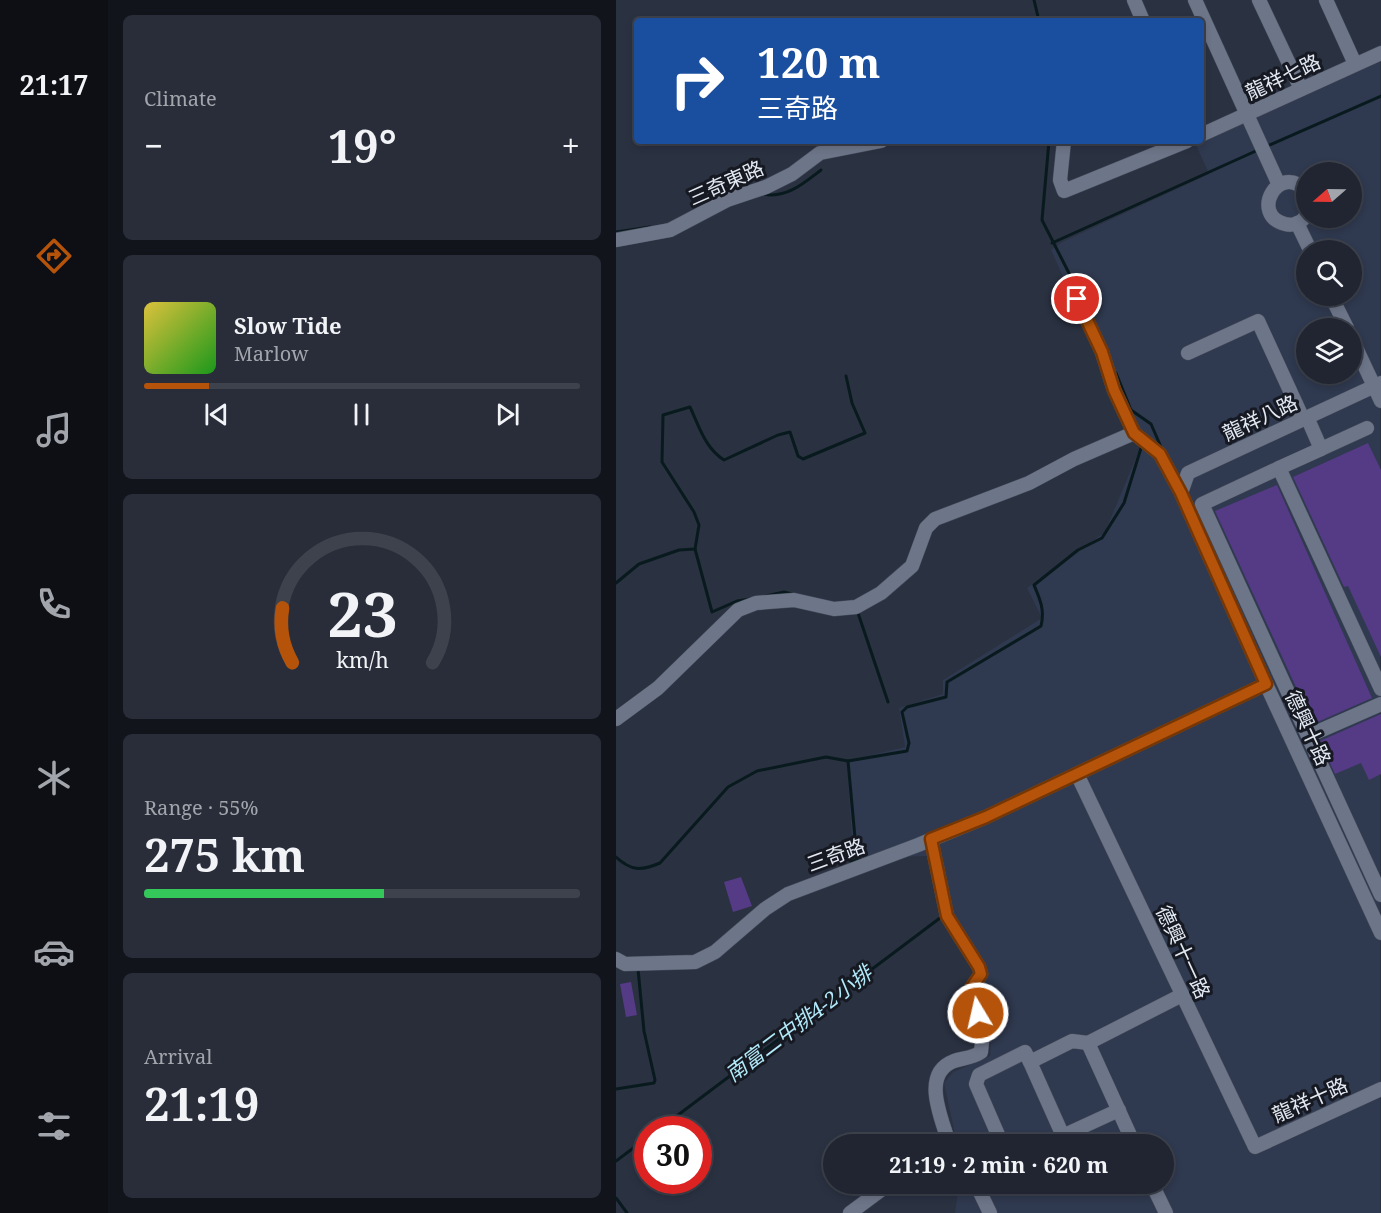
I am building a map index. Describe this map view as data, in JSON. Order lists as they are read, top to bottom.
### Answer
{
  "streets": {
    "street": [
      "龍祥七路",
      "三奇東路",
      "龍祥八路",
      "德興十路",
      "三奇路",
      "德興十一路",
      "龍祥十路"
    ]
  },
  "crossings": [
    ["龍祥八路", "德興十路"],
    ["德興十路", "三奇路"],
    ["三奇路", "德興十一路"],
    ["德興十一路", "龍祥十路"]
  ],
  "water": ["南富二中排4-2小排"],
  "north": "left",
  "page": {
    "tabs": "21:17",
    "tile": [
      "Climate",
      ["Range · 55%", "275 km"],
      ["Arrival", "21:19"]
    ],
    "turn": ["120 m", "三奇路"],
    "heat": ["−", "19°", "+"],
    "song": ["Slow Tide", "Marlow"],
    "limit": "30",
    "trip": "21:19 · 2 min · 620 m",
    "gauge": ["23", "km/h"]
  }
}
